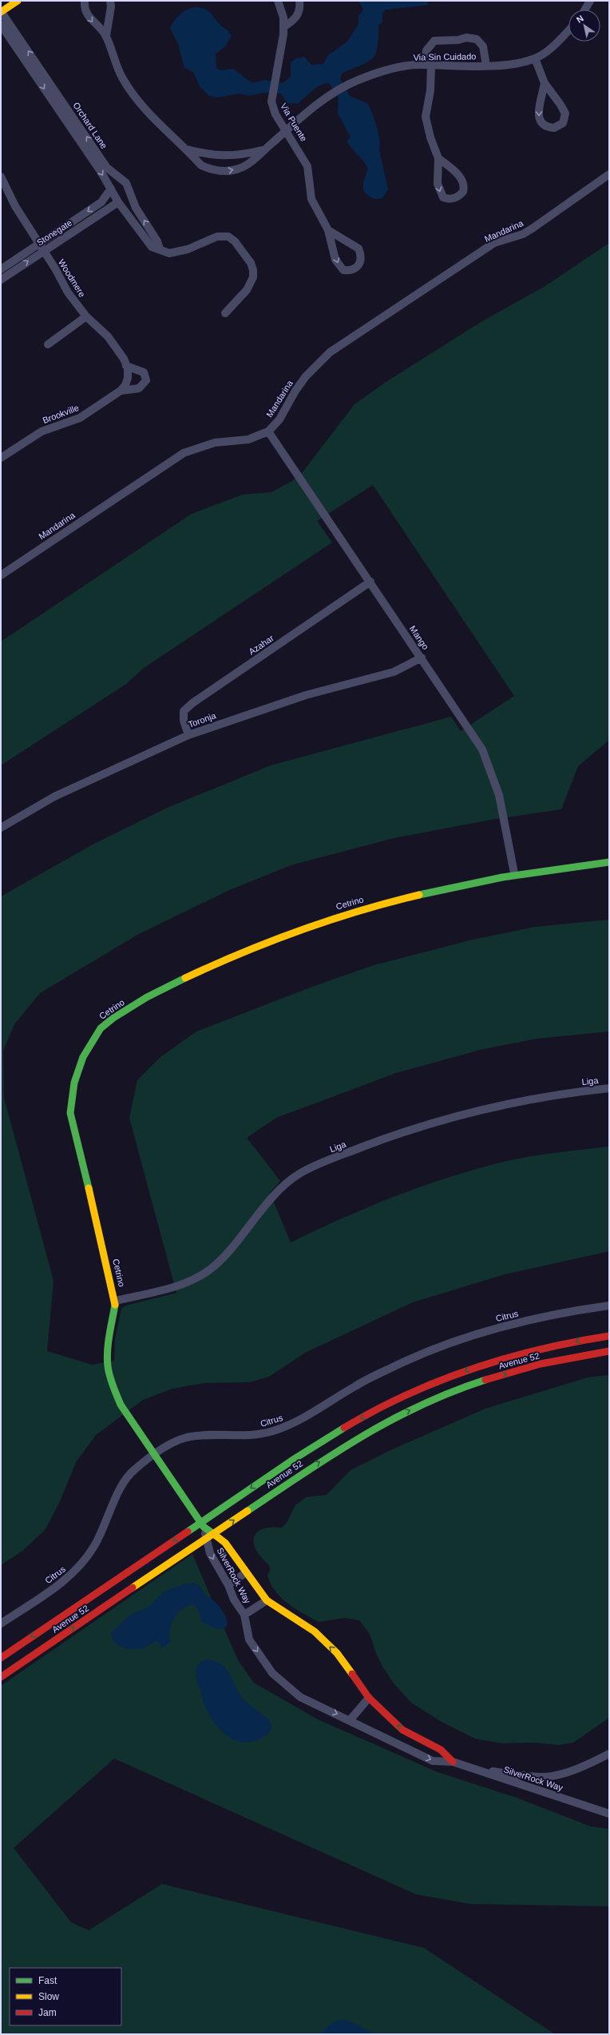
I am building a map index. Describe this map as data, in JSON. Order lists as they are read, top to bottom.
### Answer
{
  "streets": {
    "street": [
      "Via Sin Cuidado",
      "Via Puente",
      "Orchard Lane",
      "Mandarina",
      "Stonegate",
      "Woodmere",
      "Brookville",
      "Mango",
      "Azahar",
      "Toronja",
      "Cetrino",
      "Liga",
      "Citrus",
      "Avenue 52",
      "SilverRock Way"
    ]
  },
  "crossings": [
    ["Via Sin Cuidado", "Via Puente"],
    ["Orchard Lane", "Stonegate"],
    ["Mandarina", "Mango"],
    ["Stonegate", "Woodmere"],
    ["Woodmere", "Brookville"],
    ["Mango", "Azahar"],
    ["Mango", "Toronja"],
    ["Mango", "Cetrino"],
    ["Azahar", "Toronja"],
    ["Cetrino", "Liga"],
    ["Cetrino", "Citrus"],
    ["Cetrino", "Avenue 52"],
    ["Cetrino", "SilverRock Way"],
    ["Avenue 52", "SilverRock Way"]
  ],
  "legend": ["Fast", "Slow", "Jam"],
  "north": "top left"
}
